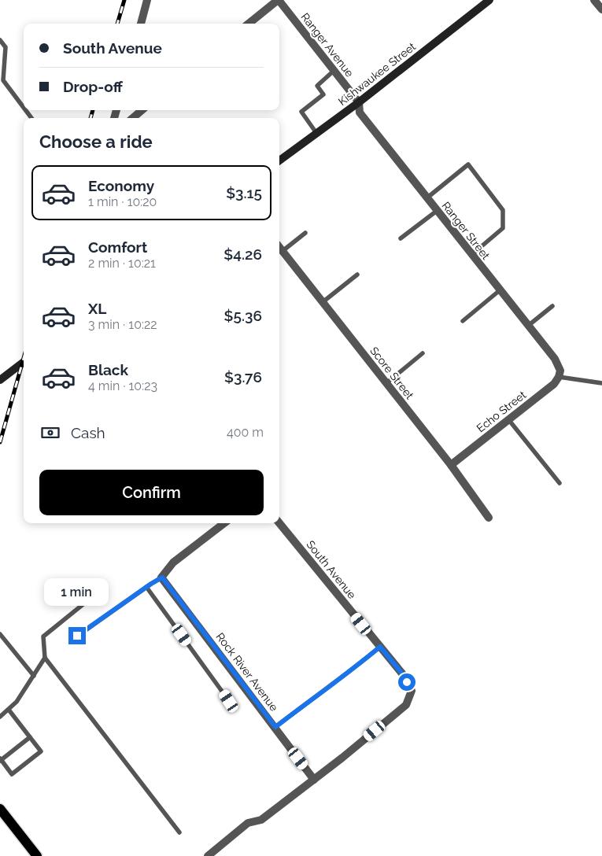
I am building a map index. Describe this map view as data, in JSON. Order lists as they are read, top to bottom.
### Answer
{
  "streets": {
    "street": [
      "Ranger Avenue",
      "Kishwaukee Street",
      "Ranger Street",
      "Score Street",
      "Echo Street",
      "South Avenue",
      "Rock River Avenue"
    ]
  },
  "crossings": [
    ["Ranger Avenue", "Kishwaukee Street"],
    ["Ranger Avenue", "Ranger Street"],
    ["Kishwaukee Street", "Ranger Street"],
    ["Ranger Street", "Echo Street"],
    ["Score Street", "Echo Street"],
    ["South Avenue", "Rock River Avenue"]
  ],
  "page": {
    "banner": ["South Avenue", "Drop-off"],
    "heading": "Choose a ride",
    "list": [
      {
        "name": "Economy",
        "note": "1 min · 10:20",
        "value": "$3.15"
      },
      {
        "name": "Comfort",
        "note": "2 min · 10:21",
        "value": "$4.26"
      },
      {
        "name": "XL",
        "note": "3 min · 10:22",
        "value": "$5.36"
      },
      {
        "name": "Black",
        "note": "4 min · 10:23",
        "value": "$3.76"
      }
    ],
    "pay": ["Cash", "400 m"],
    "buttons": "Confirm",
    "bubble": "1 min"
  }
}
